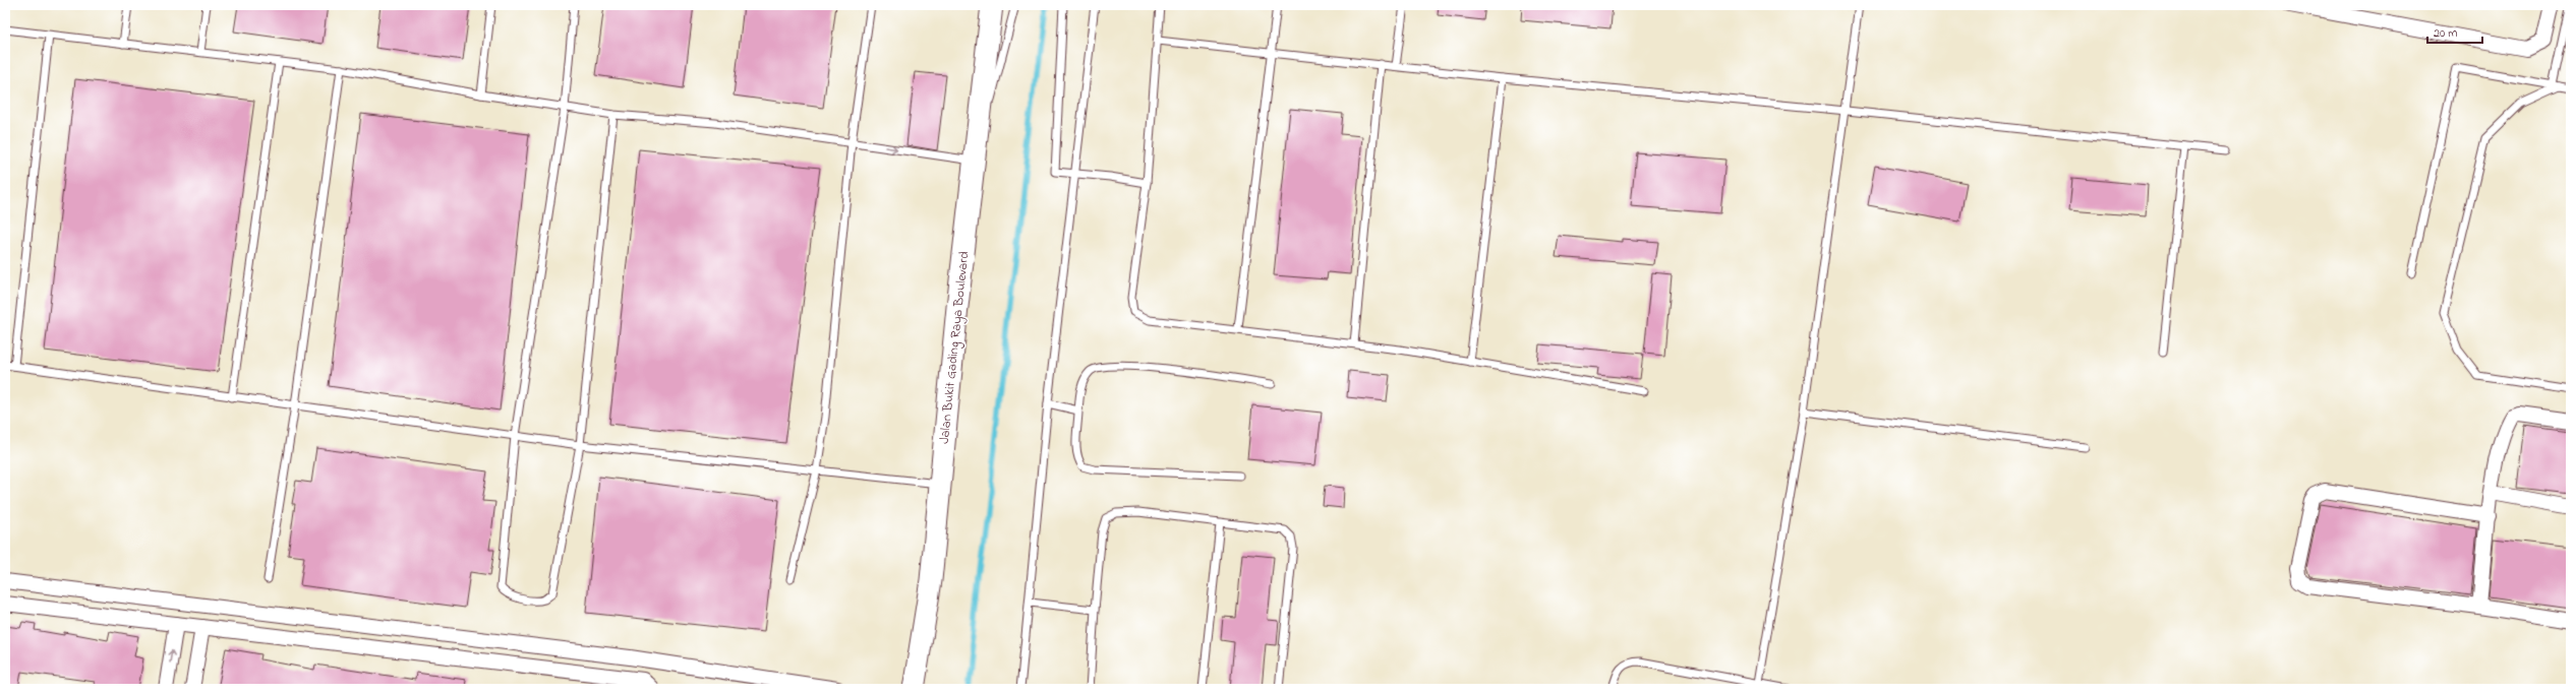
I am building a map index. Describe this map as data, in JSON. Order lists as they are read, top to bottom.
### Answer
{
  "streets": {
    "street": ["Jalan Bukit Gading Raya Boulevard"]
  },
  "scale_bar": "20 m"
}
